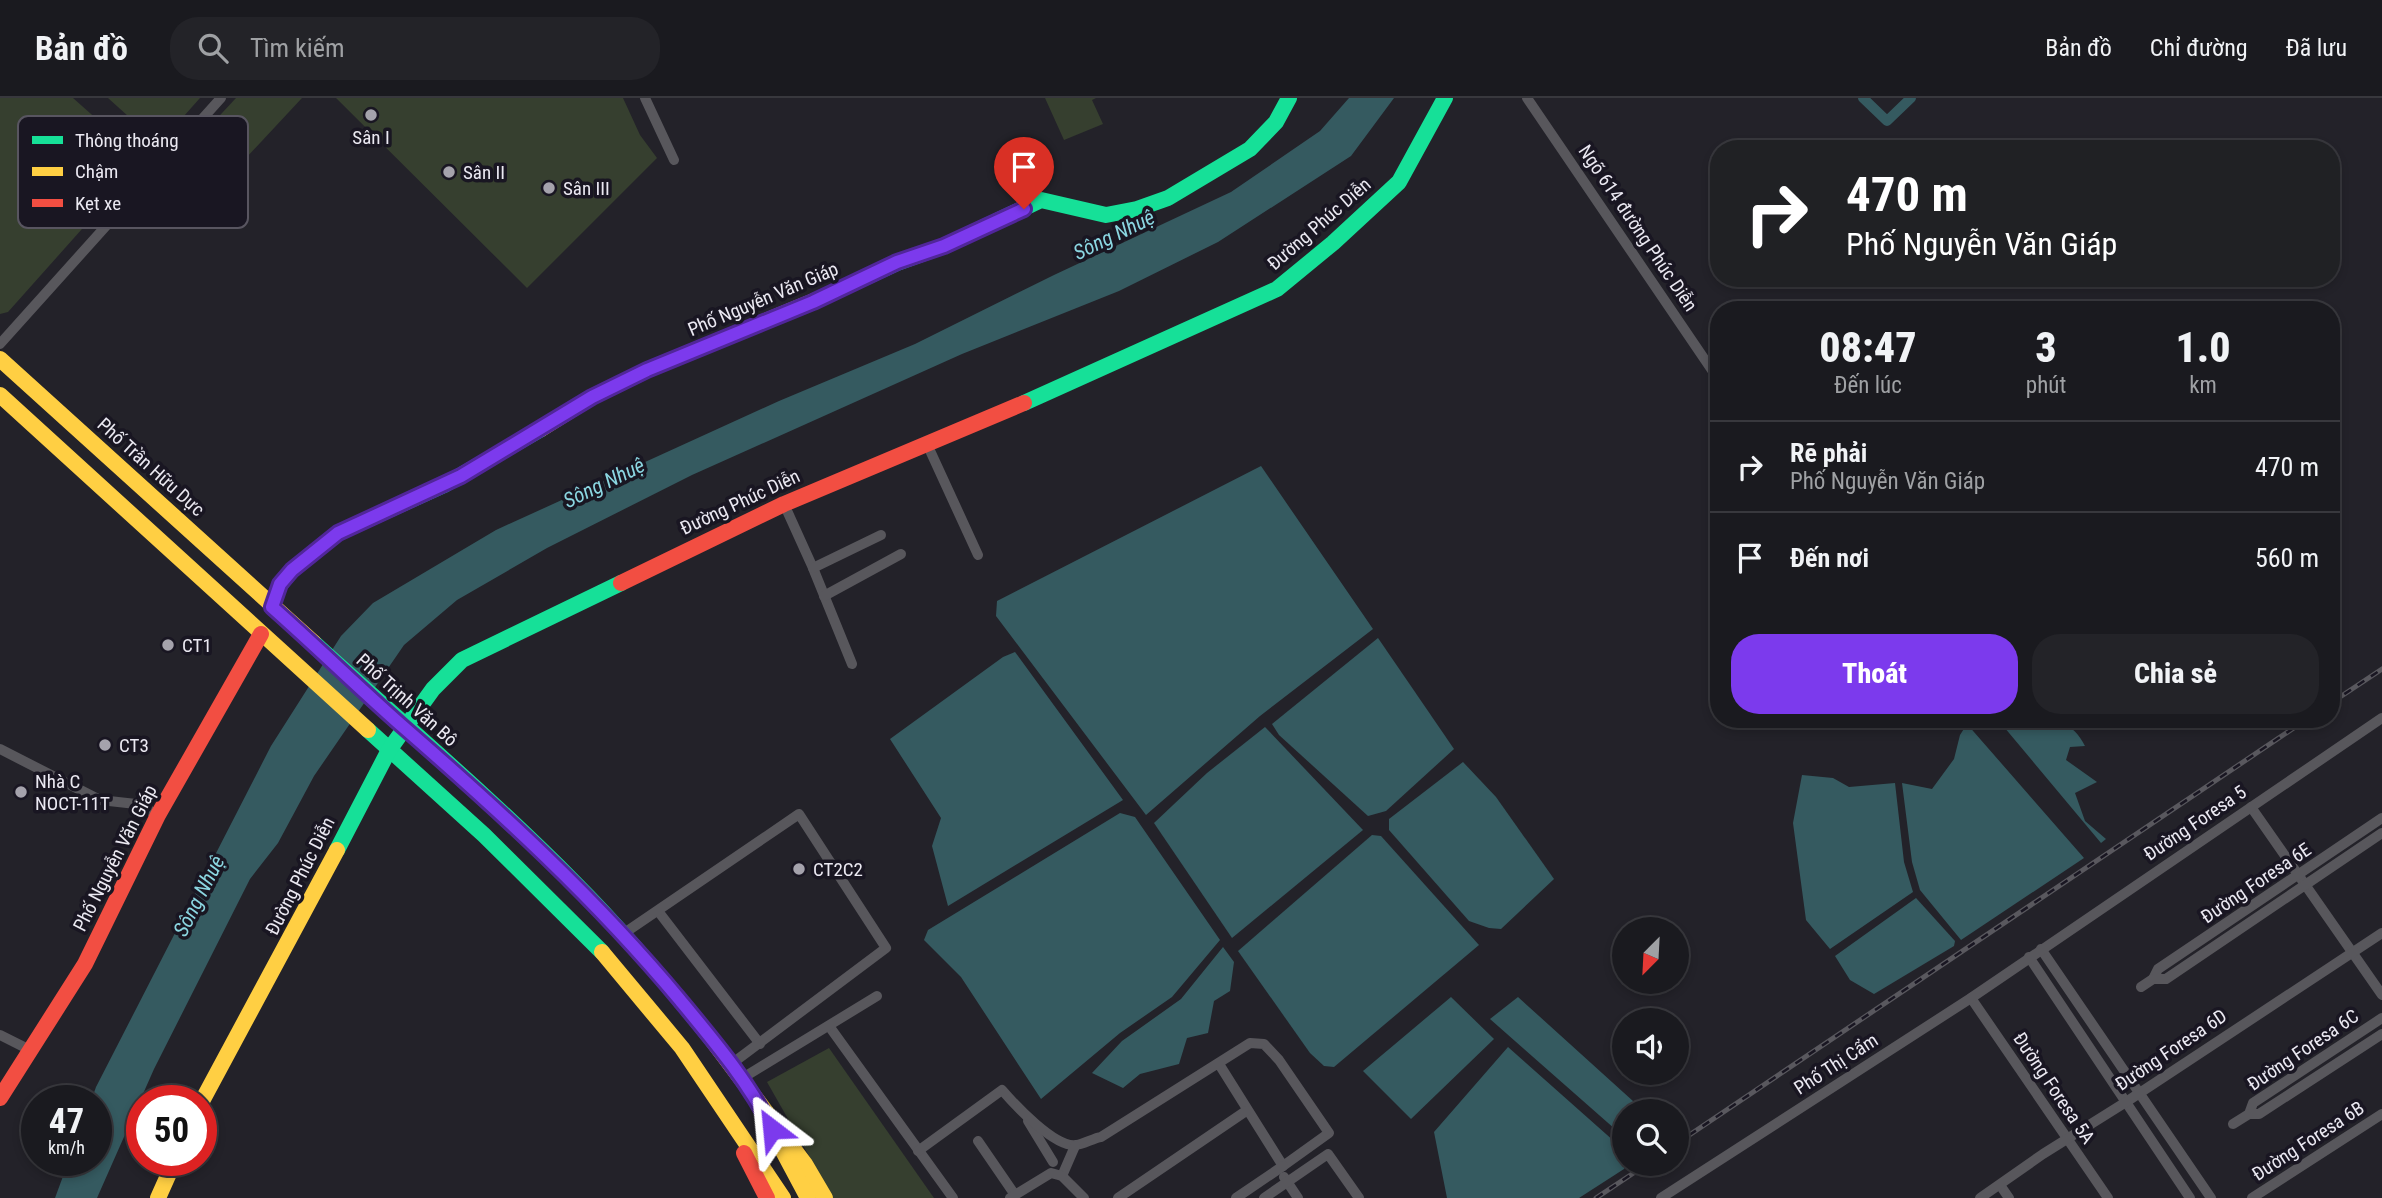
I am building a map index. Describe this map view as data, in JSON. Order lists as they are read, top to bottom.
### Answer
{
  "streets": {
    "street": [
      "Đường Phúc Diễn",
      "Ngõ 614 đường Phúc Diễn",
      "Phố Nguyễn Văn Giáp",
      "Phố Trần Hữu Dực",
      "Phố Trịnh Văn Bô",
      "Đường Foresa 5",
      "Đường Foresa 6E",
      "Đường Foresa 6D",
      "Đường Foresa 6C",
      "Phố Thị Cẩm",
      "Đường Foresa 5A",
      "Đường Foresa 6B"
    ]
  },
  "crossings": [
    ["Đường Phúc Diễn", "Phố Trịnh Văn Bô"],
    ["Phố Nguyễn Văn Giáp", "Phố Trần Hữu Dực"],
    ["Phố Nguyễn Văn Giáp", "Phố Trịnh Văn Bô"],
    ["Phố Trần Hữu Dực", "Phố Trịnh Văn Bô"],
    ["Đường Foresa 5", "Phố Thị Cẩm"],
    ["Đường Foresa 6D", "Đường Foresa 5A"],
    ["Phố Thị Cẩm", "Đường Foresa 5A"]
  ],
  "water": ["Sông Nhuệ"],
  "places": [
    "Sân I",
    "Sân II",
    "Sân III",
    "CT1",
    "CT3",
    "Nhà C NOCT-11T",
    "CT2C2"
  ],
  "legend": ["Thông thoáng", "Chậm", "Kẹt xe"],
  "north": "bottom left",
  "page": {
    "header": "Bản đồ",
    "search": "Tìm kiếm",
    "nav": ["Bản đồ", "Chỉ đường", "Đã lưu"],
    "turn": ["470 m", "Phố Nguyễn Văn Giáp"],
    "eta": [
      "08:47",
      "Đến lúc",
      "3",
      "phút",
      "1.0",
      "km"
    ],
    "list": [
      {
        "name": "Rẽ phải",
        "note": "Phố Nguyễn Văn Giáp",
        "value": "470 m"
      },
      {
        "name": "Đến nơi",
        "value": "560 m"
      }
    ],
    "buttons": ["Thoát", "Chia sẻ"],
    "speed": "47 km/h",
    "limit": "50"
  }
}
